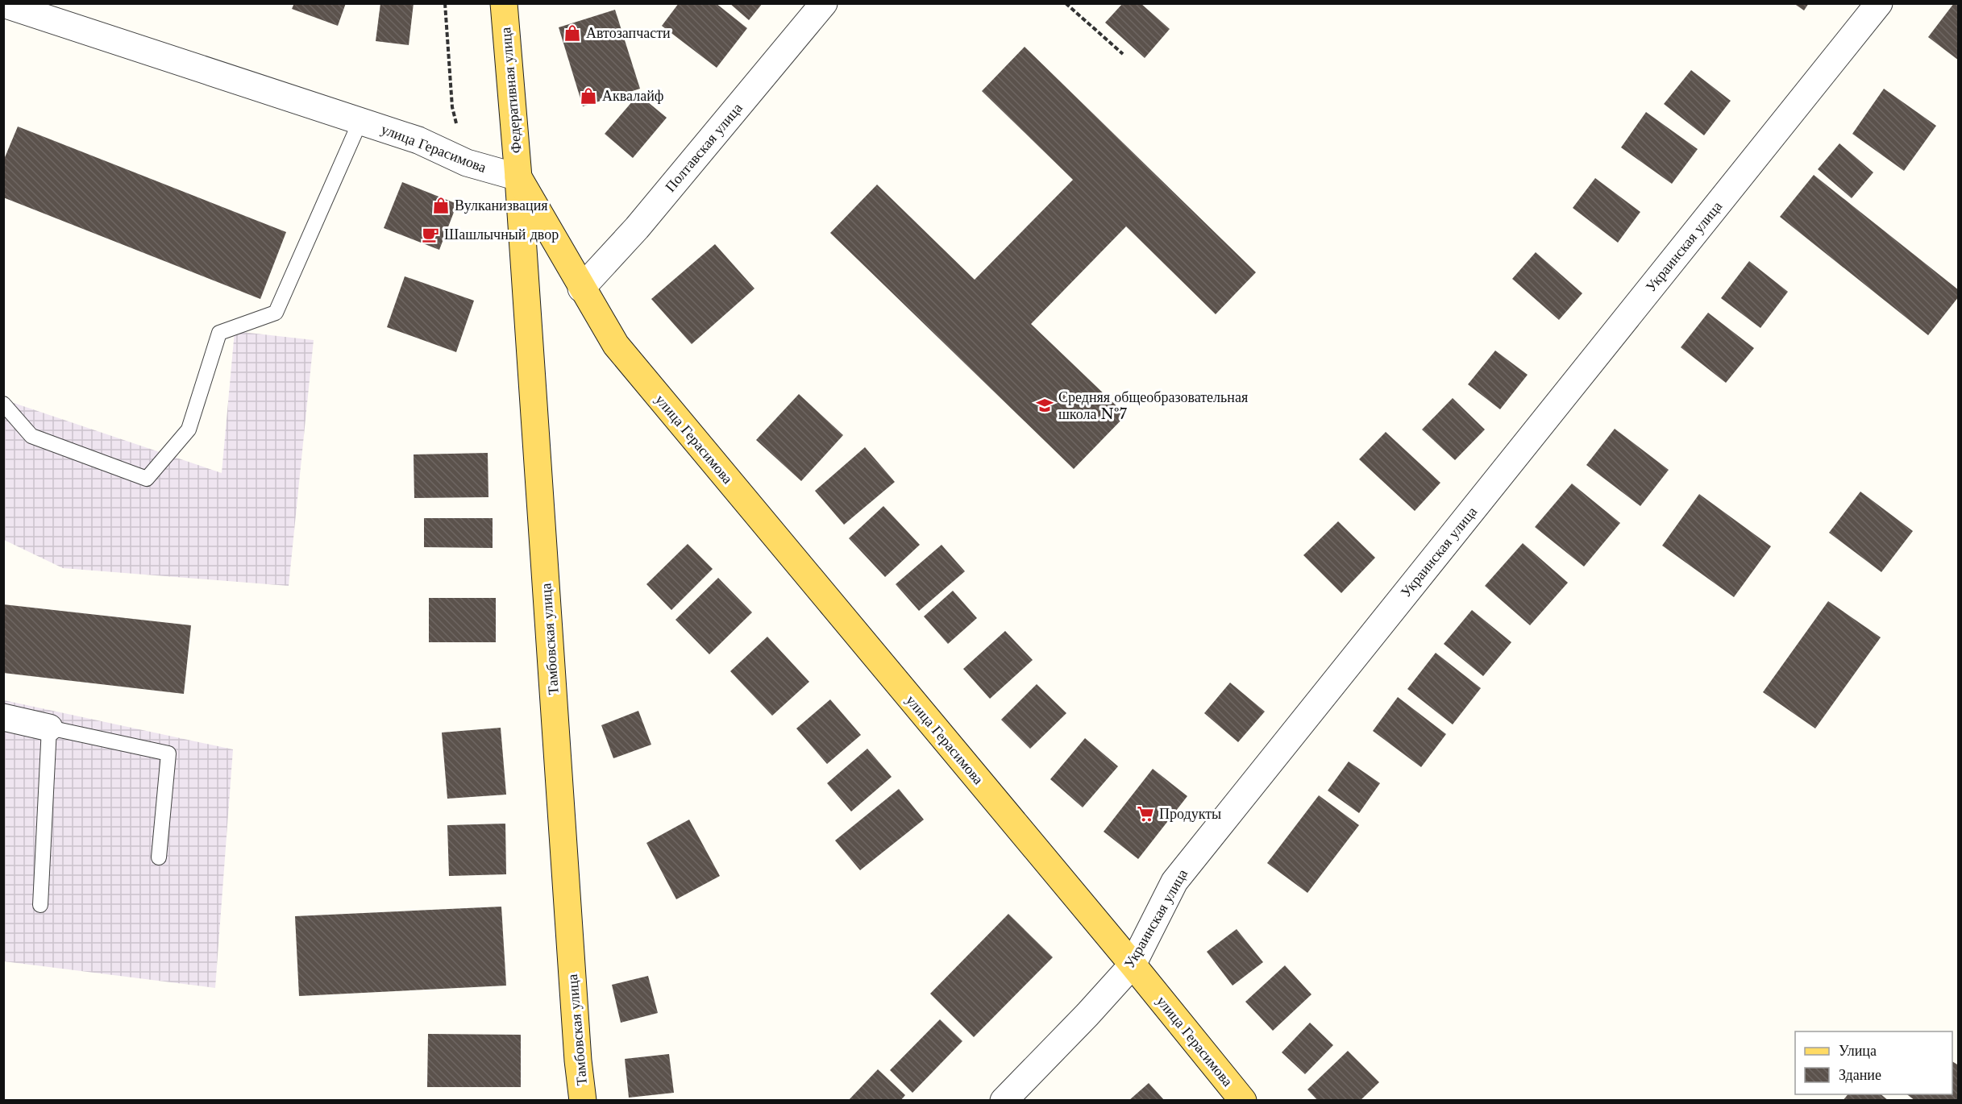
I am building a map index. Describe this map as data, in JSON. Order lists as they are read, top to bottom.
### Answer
{
  "streets": {
    "main road": ["Федеративная улица", "улица Герасимова", "Тамбовская улица"],
    "street": ["Полтавская улица", "Украинская улица"]
  },
  "crossings": [
    ["Федеративная улица", "улица Герасимова"],
    ["Федеративная улица", "Тамбовская улица"],
    ["Полтавская улица", "улица Герасимова"],
    ["улица Герасимова", "Украинская улица"],
    ["улица Герасимова", "Тамбовская улица"]
  ],
  "places": {
    "shop": ["Автозапчасти", "Аквалайф", "Вулканизвация"],
    "cafe": ["Шашлычный двор"],
    "school or university": ["Средняя общеобразовательная школа №7"],
    "supermarket": ["Продукты"]
  },
  "legend": ["Улица", "Здание"]
}
